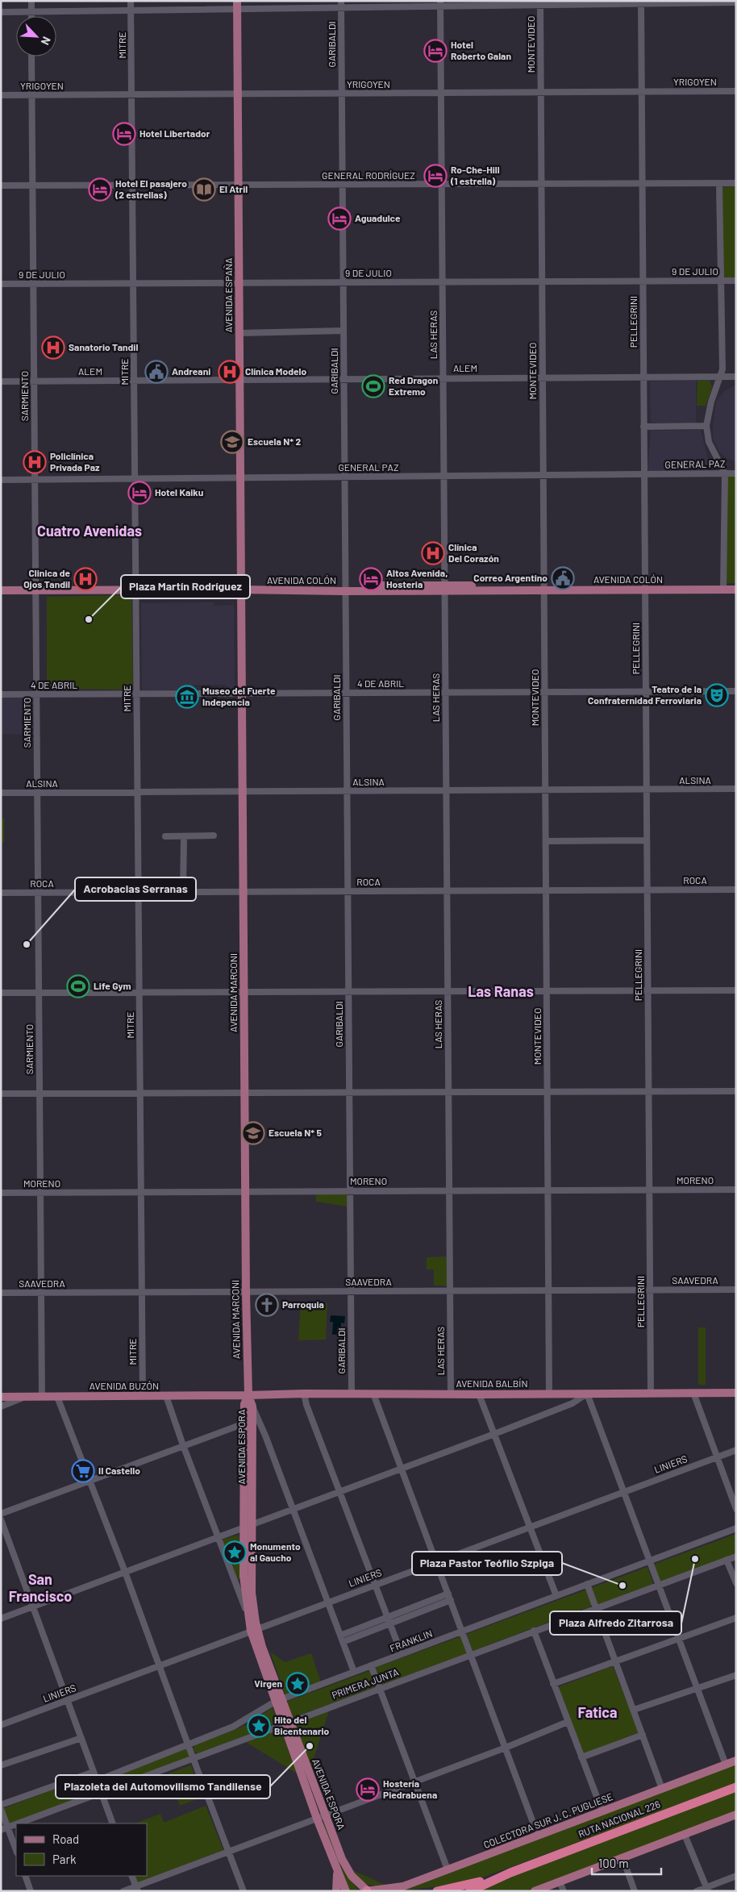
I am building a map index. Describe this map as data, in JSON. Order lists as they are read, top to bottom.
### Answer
{
  "streets": {
    "highway": ["RUTA NACIONAL 226"],
    "main road": [
      "AVENIDA ESPAÑA",
      "AVENIDA COLÓN",
      "AVENIDA MARCONI",
      "AVENIDA BALBÍN",
      "AVENIDA BUZÓN",
      "AVENIDA ESPORA",
      "COLECTORA SUR J. C. PUGLIESE"
    ],
    "street": [
      "GARIBALDI",
      "MONTEVIDEO",
      "MITRE",
      "YRIGOYEN",
      "GENERAL RODRÍGUEZ",
      "9 DE JULIO",
      "PELLEGRINI",
      "LAS HERAS",
      "ALEM",
      "SARMIENTO",
      "GENERAL PAZ",
      "4 DE ABRIL",
      "ALSINA",
      "ROCA",
      "MORENO",
      "SAAVEDRA",
      "LINIERS",
      "FRANKLIN",
      "PRIMERA JUNTA"
    ]
  },
  "crossings": [
    ["GARIBALDI", "YRIGOYEN"],
    ["GARIBALDI", "GENERAL RODRÍGUEZ"],
    ["GARIBALDI", "9 DE JULIO"],
    ["GARIBALDI", "ALEM"],
    ["GARIBALDI", "GENERAL PAZ"],
    ["GARIBALDI", "AVENIDA COLÓN"],
    ["GARIBALDI", "4 DE ABRIL"],
    ["GARIBALDI", "ALSINA"],
    ["GARIBALDI", "ROCA"],
    ["GARIBALDI", "MORENO"],
    ["GARIBALDI", "SAAVEDRA"],
    ["GARIBALDI", "AVENIDA BALBÍN"],
    ["MONTEVIDEO", "YRIGOYEN"],
    ["MONTEVIDEO", "GENERAL RODRÍGUEZ"],
    ["MONTEVIDEO", "9 DE JULIO"],
    ["MONTEVIDEO", "ALEM"],
    ["MONTEVIDEO", "GENERAL PAZ"],
    ["MONTEVIDEO", "AVENIDA COLÓN"],
    ["MONTEVIDEO", "4 DE ABRIL"],
    ["MONTEVIDEO", "ALSINA"],
    ["MONTEVIDEO", "ROCA"],
    ["MONTEVIDEO", "MORENO"],
    ["MONTEVIDEO", "SAAVEDRA"],
    ["MONTEVIDEO", "AVENIDA BALBÍN"],
    ["MITRE", "YRIGOYEN"],
    ["MITRE", "GENERAL RODRÍGUEZ"],
    ["MITRE", "9 DE JULIO"],
    ["MITRE", "ALEM"],
    ["MITRE", "GENERAL PAZ"],
    ["MITRE", "AVENIDA COLÓN"],
    ["MITRE", "4 DE ABRIL"],
    ["MITRE", "ALSINA"],
    ["MITRE", "ROCA"],
    ["MITRE", "MORENO"],
    ["MITRE", "SAAVEDRA"],
    ["MITRE", "AVENIDA BUZÓN"],
    ["YRIGOYEN", "AVENIDA ESPAÑA"],
    ["YRIGOYEN", "PELLEGRINI"],
    ["YRIGOYEN", "LAS HERAS"],
    ["YRIGOYEN", "SARMIENTO"],
    ["GENERAL RODRÍGUEZ", "AVENIDA ESPAÑA"],
    ["GENERAL RODRÍGUEZ", "PELLEGRINI"],
    ["GENERAL RODRÍGUEZ", "LAS HERAS"],
    ["GENERAL RODRÍGUEZ", "SARMIENTO"],
    ["9 DE JULIO", "AVENIDA ESPAÑA"],
    ["9 DE JULIO", "PELLEGRINI"],
    ["9 DE JULIO", "LAS HERAS"],
    ["9 DE JULIO", "SARMIENTO"],
    ["AVENIDA ESPAÑA", "ALEM"],
    ["AVENIDA ESPAÑA", "GENERAL PAZ"],
    ["AVENIDA ESPAÑA", "AVENIDA COLÓN"],
    ["AVENIDA ESPAÑA", "AVENIDA MARCONI"],
    ["PELLEGRINI", "ALEM"],
    ["PELLEGRINI", "GENERAL PAZ"],
    ["PELLEGRINI", "AVENIDA COLÓN"],
    ["PELLEGRINI", "4 DE ABRIL"],
    ["PELLEGRINI", "ALSINA"],
    ["PELLEGRINI", "ROCA"],
    ["PELLEGRINI", "MORENO"],
    ["PELLEGRINI", "SAAVEDRA"],
    ["PELLEGRINI", "AVENIDA BALBÍN"],
    ["LAS HERAS", "ALEM"],
    ["LAS HERAS", "GENERAL PAZ"],
    ["LAS HERAS", "AVENIDA COLÓN"],
    ["LAS HERAS", "4 DE ABRIL"],
    ["LAS HERAS", "ALSINA"],
    ["LAS HERAS", "ROCA"],
    ["LAS HERAS", "MORENO"],
    ["LAS HERAS", "SAAVEDRA"],
    ["LAS HERAS", "AVENIDA BALBÍN"],
    ["ALEM", "SARMIENTO"],
    ["SARMIENTO", "GENERAL PAZ"],
    ["SARMIENTO", "AVENIDA COLÓN"],
    ["SARMIENTO", "4 DE ABRIL"],
    ["SARMIENTO", "ALSINA"],
    ["SARMIENTO", "ROCA"],
    ["SARMIENTO", "MORENO"],
    ["SARMIENTO", "SAAVEDRA"],
    ["SARMIENTO", "AVENIDA BUZÓN"],
    ["AVENIDA COLÓN", "AVENIDA MARCONI"],
    ["4 DE ABRIL", "AVENIDA MARCONI"],
    ["ALSINA", "AVENIDA MARCONI"],
    ["ROCA", "AVENIDA MARCONI"],
    ["AVENIDA MARCONI", "MORENO"],
    ["AVENIDA MARCONI", "SAAVEDRA"],
    ["AVENIDA MARCONI", "AVENIDA BALBÍN"],
    ["AVENIDA MARCONI", "AVENIDA BUZÓN"],
    ["AVENIDA MARCONI", "AVENIDA ESPORA"],
    ["AVENIDA BALBÍN", "AVENIDA BUZÓN"],
    ["AVENIDA BALBÍN", "AVENIDA ESPORA"],
    ["AVENIDA BUZÓN", "AVENIDA ESPORA"],
    ["AVENIDA ESPORA", "LINIERS"],
    ["AVENIDA ESPORA", "FRANKLIN"],
    ["AVENIDA ESPORA", "PRIMERA JUNTA"],
    ["AVENIDA ESPORA", "COLECTORA SUR J. C. PUGLIESE"]
  ],
  "districts": [
    "Cuatro Avenidas",
    "Las Ranas",
    "San Francisco",
    "Fatica"
  ],
  "places": {
    "hotel": [
      "Hotel Roberto Galan",
      "Hotel Libertador",
      "Ro-Che-Hill (1 estrella)",
      "Hotel El pasajero (2 estrellas)",
      "Aguadulce",
      "Hotel Kaiku",
      "Altos Avenida, Hosteria",
      "Hostería Piedrabuena"
    ],
    "library": ["El Atril"],
    "hospital": [
      "Sanatorio Tandil",
      "Clínica Modelo",
      "Policlínica Privada Paz",
      "Clínica Del Corazón",
      "Clinica de Ojos Tandil"
    ],
    "public building": ["Andreani", "Correo Argentino"],
    "sports": ["Red Dragon Extremo", "Life Gym"],
    "school or university": ["Escuela N* 2", "Escuela N* 5"],
    "other": [
      "Plaza Martín Rodríguez",
      "Acrobacias Serranas",
      "Plaza Alfredo Zitarrosa",
      "Plaza Pastor Teófilo Szpiga",
      "Plazoleta del Automovilismo Tandilense"
    ],
    "theatre": ["Teatro de la Confraternidad Ferroviaria"],
    "museum": ["Museo del Fuerte Indepencia"],
    "church": ["Parroquia"],
    "supermarket": ["II Castello"],
    "place": ["Monumento al Gaucho", "Virgen", "Hito del Bicentenario"]
  },
  "legend": ["Road", "Park"],
  "scale_bar": "100 m",
  "north": "bottom right"
}
